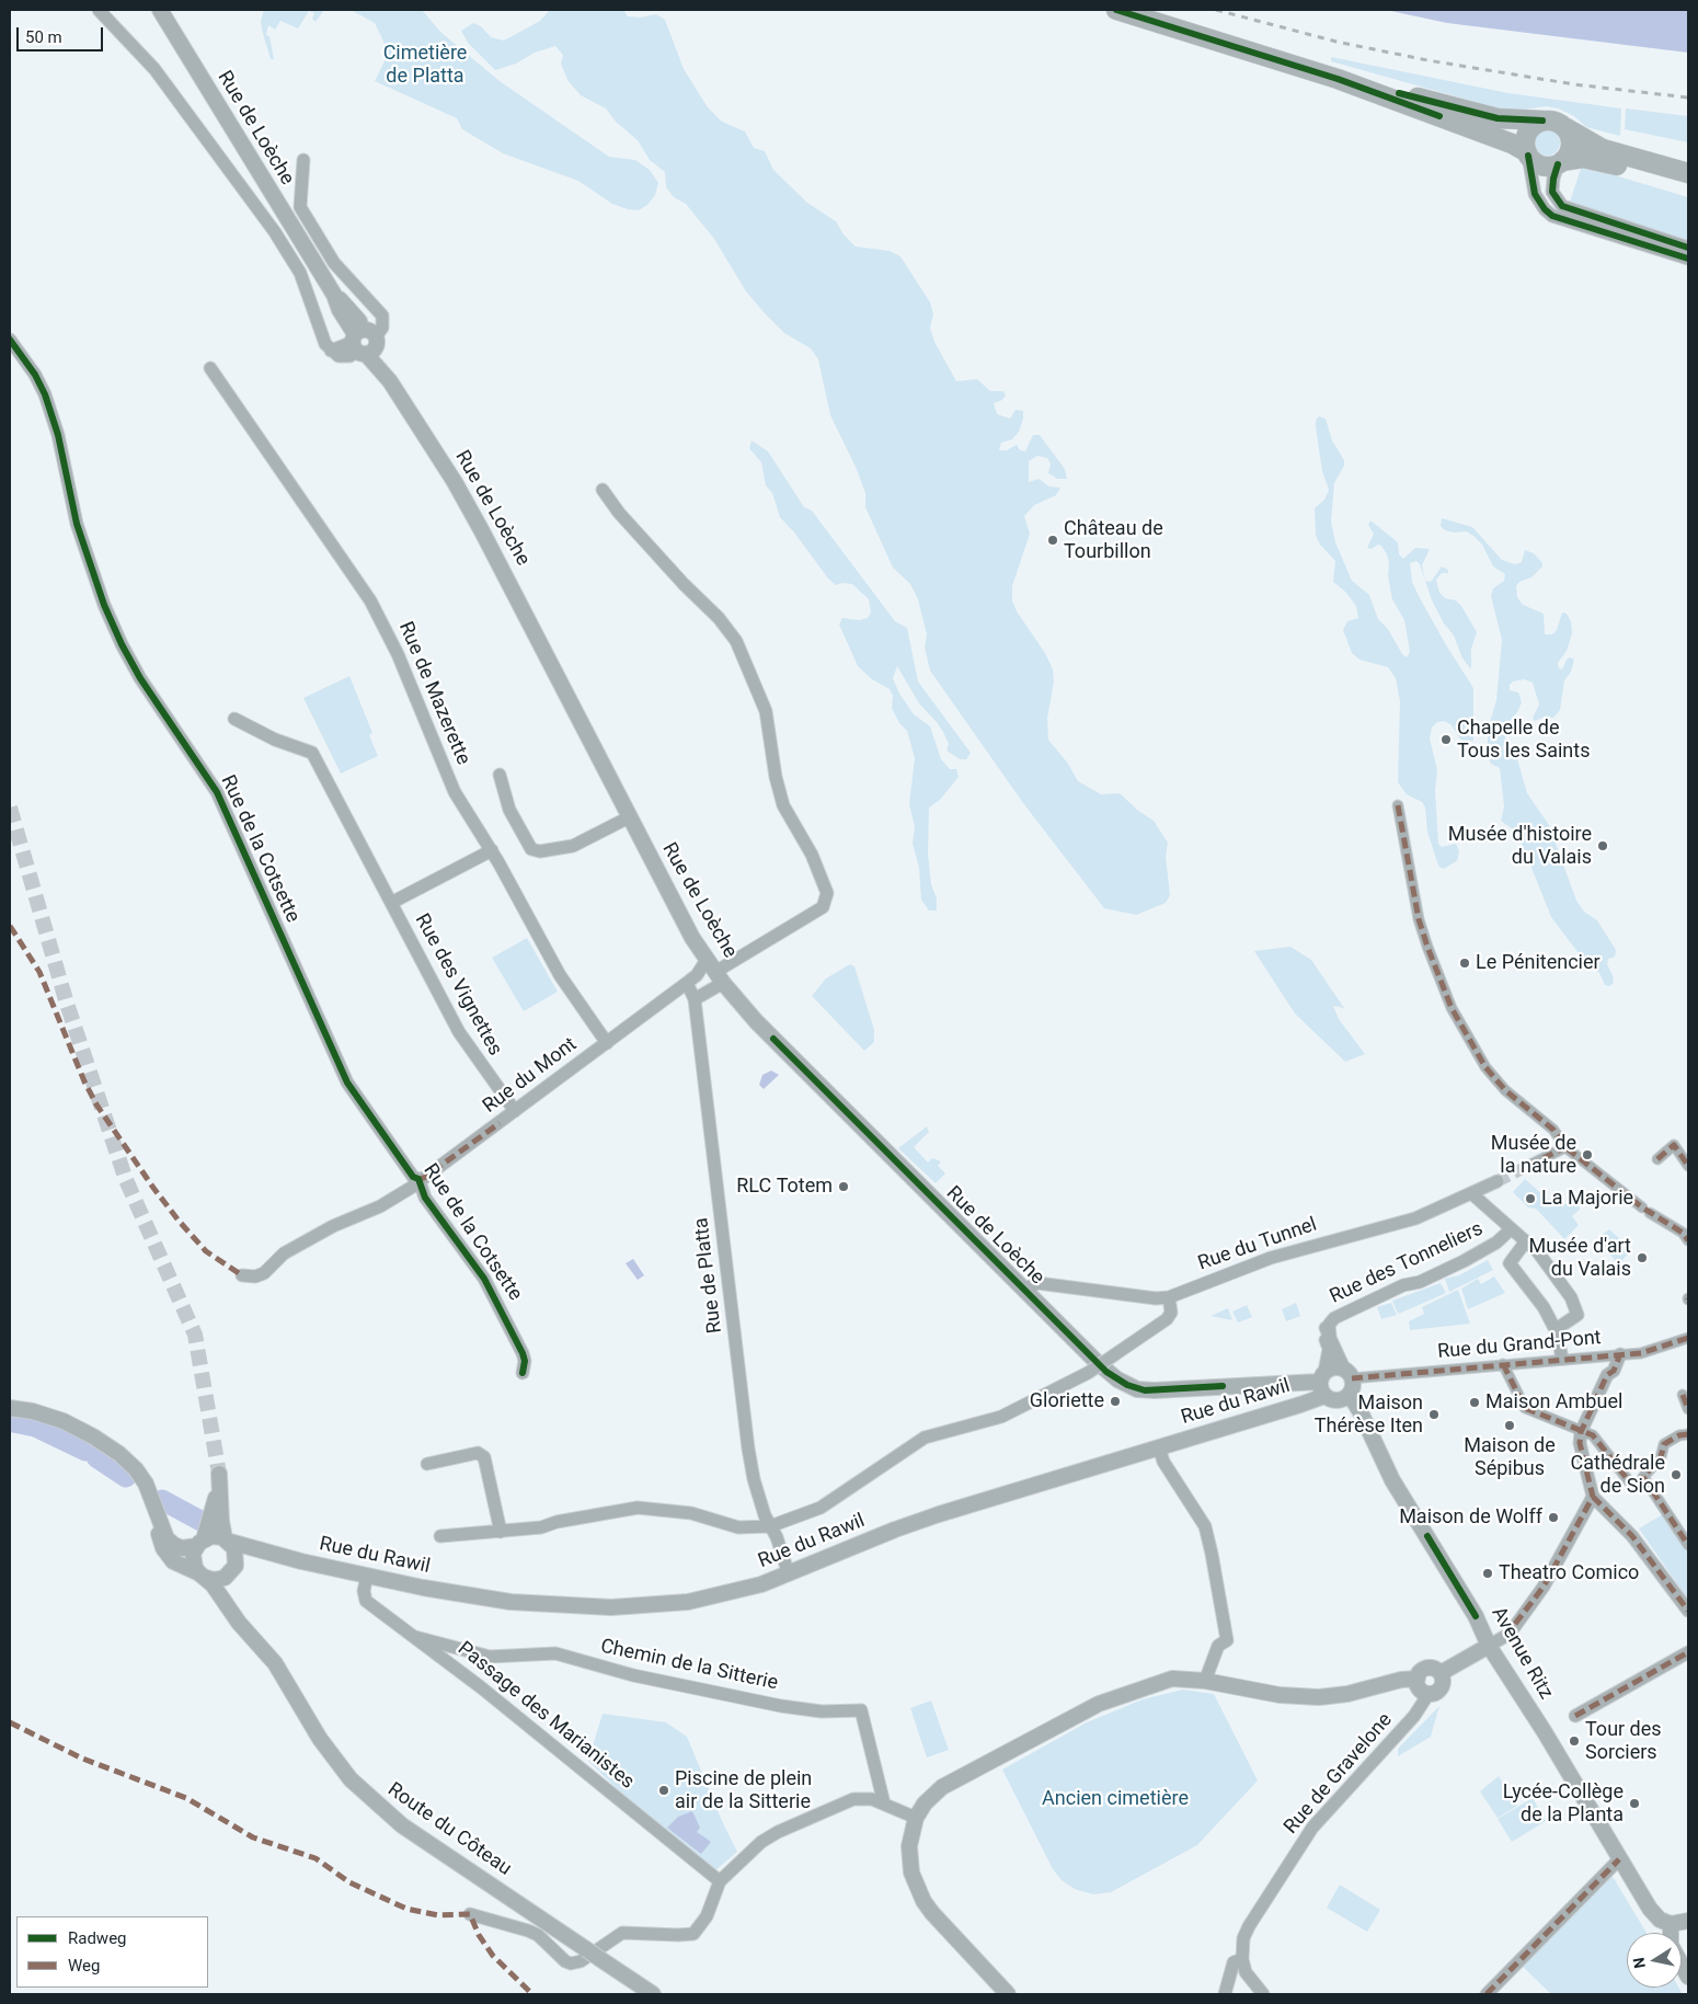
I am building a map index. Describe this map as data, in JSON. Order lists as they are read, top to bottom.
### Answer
{
  "streets": {
    "street": [
      "Rue de Loèche",
      "Rue de Mazerette",
      "Rue de la Cotsette",
      "Rue des Vignettes",
      "Rue du Mont",
      "Rue du Tunnel",
      "Rue des Tonneliers",
      "Rue de Platta",
      "Rue du Grand-Pont",
      "Rue du Rawil",
      "Avenue Ritz",
      "Chemin de la Sitterie",
      "Passage des Marianistes",
      "Rue de Gravelone",
      "Route du Côteau"
    ]
  },
  "crossings": [
    ["Rue de Loèche", "Rue du Mont"],
    ["Rue de Loèche", "Rue du Tunnel"],
    ["Rue de Loèche", "Rue des Tonneliers"],
    ["Rue de Loèche", "Rue du Grand-Pont"],
    ["Rue de Loèche", "Rue du Rawil"],
    ["Rue de Loèche", "Avenue Ritz"],
    ["Rue de Mazerette", "Rue du Mont"],
    ["Rue de la Cotsette", "Rue du Mont"],
    ["Rue des Vignettes", "Rue du Mont"],
    ["Rue du Mont", "Rue de Platta"],
    ["Rue des Tonneliers", "Rue du Grand-Pont"],
    ["Rue des Tonneliers", "Rue du Rawil"],
    ["Rue des Tonneliers", "Avenue Ritz"],
    ["Rue de Platta", "Rue du Rawil"],
    ["Rue du Grand-Pont", "Rue du Rawil"],
    ["Rue du Grand-Pont", "Avenue Ritz"],
    ["Rue du Rawil", "Avenue Ritz"],
    ["Rue du Rawil", "Passage des Marianistes"],
    ["Rue du Rawil", "Route du Côteau"],
    ["Chemin de la Sitterie", "Passage des Marianistes"]
  ],
  "parks": ["Cimetière de Platta", "Ancien cimetière"],
  "places": [
    "Château de Tourbillon",
    "Chapelle de Tous les Saints",
    "Musée d'histoire du Valais",
    "Le Pénitencier",
    "Musée de la nature",
    "RLC Totem",
    "La Majorie",
    "Musée d'art du Valais",
    "Gloriette",
    "Maison Ambuel",
    "Maison Thérèse Iten",
    "Maison de Sépibus",
    "Cathédrale de Sion",
    "Maison de Wolff",
    "Theatro Comico",
    "Tour des Sorciers",
    "Piscine de plein air de la Sitterie",
    "Lycée-Collège de la Planta"
  ],
  "legend": ["Radweg", "Weg"],
  "scale_bar": "50 m",
  "north": "left"
}
